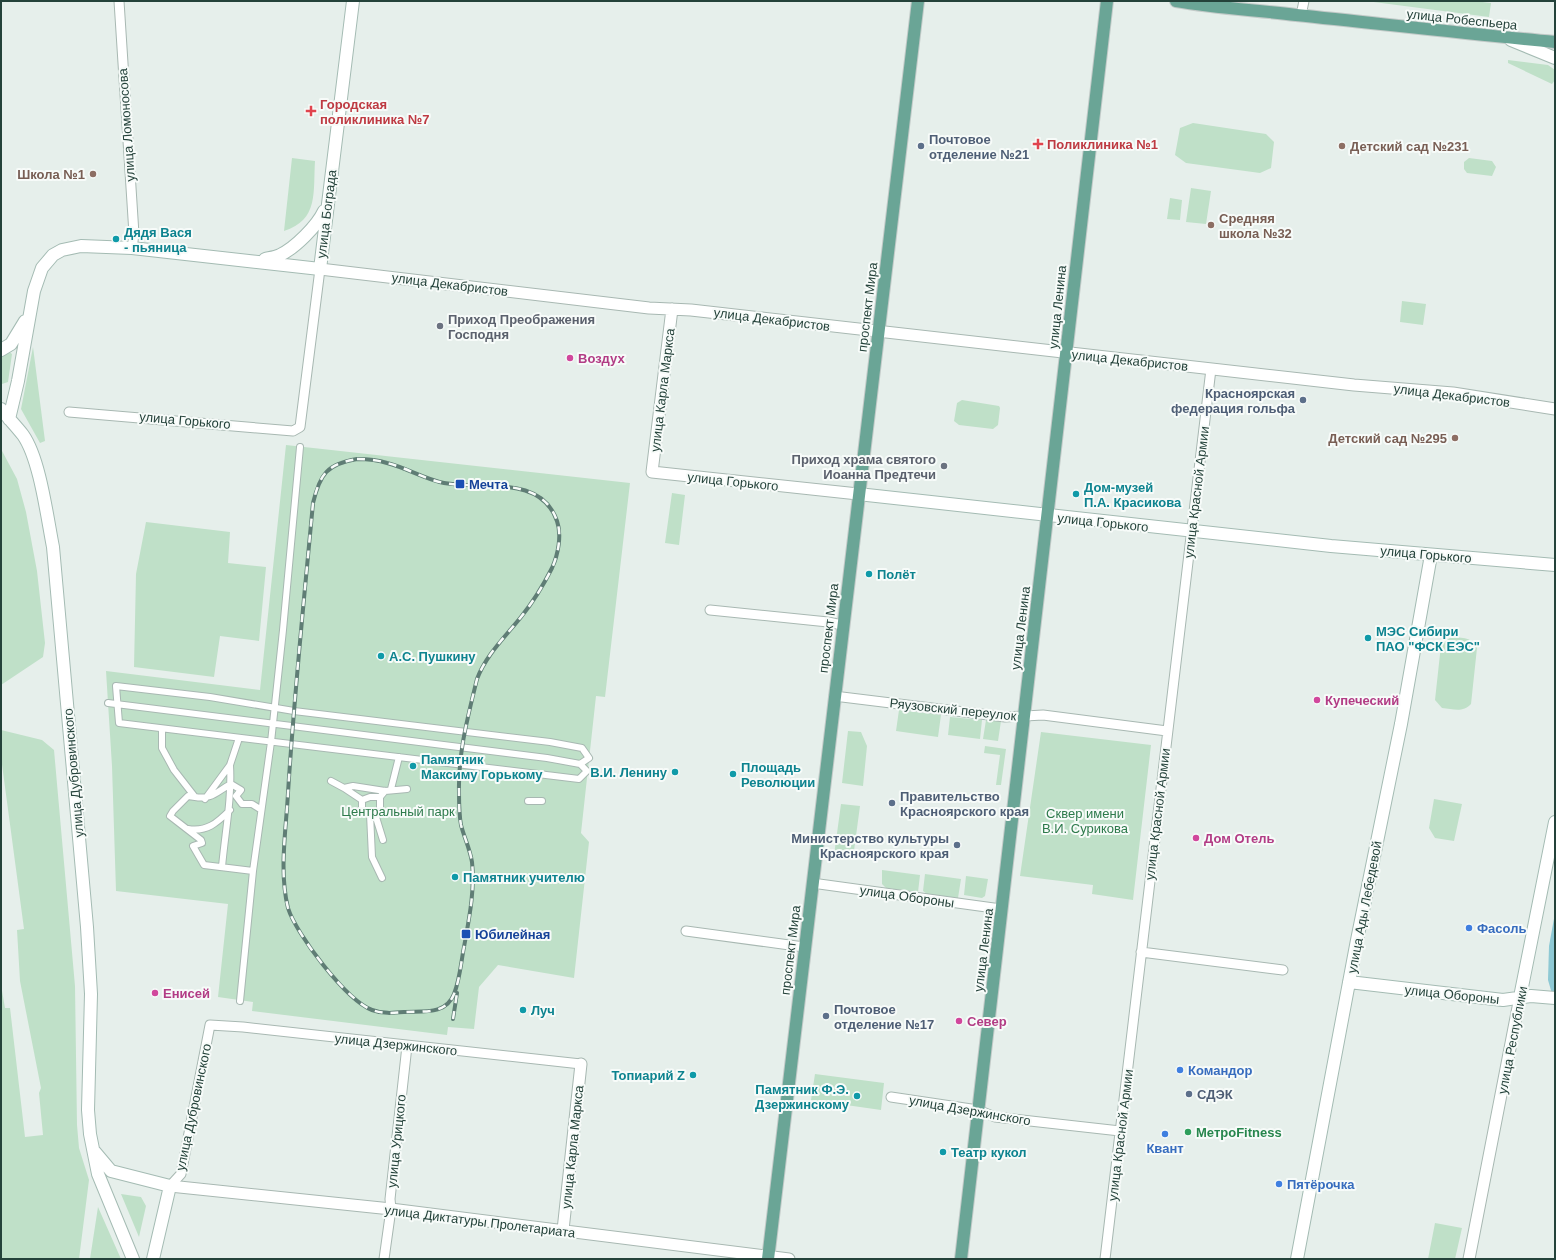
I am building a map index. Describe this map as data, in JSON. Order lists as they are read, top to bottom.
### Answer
{
  "streets": {
    "main road": [
      "улица Робеспьера",
      "улица Бограда",
      "улица Декабристов",
      "проспект Мира",
      "улица Ленина",
      "улица Горького",
      "улица Дубровинского",
      "улица Обороны",
      "улица Ады Лебедевой",
      "улица Республики"
    ],
    "street": [
      "улица Ломоносова",
      "улица Карла Маркса",
      "улица Красной Армии",
      "Ряузовский переулок",
      "улица Дзержинского",
      "улица Урицкого",
      "улица Диктатуры Пролетариата"
    ]
  },
  "crossings": [
    ["улица Ломоносова", "улица Декабристов"],
    ["улица Бограда", "улица Декабристов"],
    ["улица Бограда", "улица Горького"],
    ["улица Декабристов", "проспект Мира"],
    ["улица Декабристов", "улица Ленина"],
    ["улица Декабристов", "улица Карла Маркса"],
    ["улица Декабристов", "улица Красной Армии"],
    ["улица Декабристов", "улица Дубровинского"],
    ["проспект Мира", "улица Горького"],
    ["проспект Мира", "Ряузовский переулок"],
    ["проспект Мира", "улица Обороны"],
    ["проспект Мира", "улица Диктатуры Пролетариата"],
    ["улица Ленина", "улица Горького"],
    ["улица Ленина", "Ряузовский переулок"],
    ["улица Ленина", "улица Обороны"],
    ["улица Ленина", "улица Дзержинского"],
    ["улица Карла Маркса", "улица Горького"],
    ["улица Карла Маркса", "улица Дзержинского"],
    ["улица Карла Маркса", "улица Диктатуры Пролетариата"],
    ["улица Горького", "улица Красной Армии"],
    ["улица Горького", "улица Ады Лебедевой"],
    ["улица Красной Армии", "Ряузовский переулок"],
    ["улица Красной Армии", "улица Дзержинского"],
    ["улица Дубровинского", "улица Дзержинского"],
    ["улица Дубровинского", "улица Диктатуры Пролетариата"],
    ["улица Обороны", "улица Ады Лебедевой"],
    ["улица Обороны", "улица Республики"],
    ["улица Дзержинского", "улица Урицкого"],
    ["улица Урицкого", "улица Диктатуры Пролетариата"]
  ],
  "parks": ["Центральный парк", "Сквер имени В.И. Сурикова"],
  "places": {
    "health": ["Городская поликлиника №7", "Поликлиника №1"],
    "other": [
      "Почтовое отделение №21",
      "Детский сад №231",
      "Школа №1",
      "Средняя школа №32",
      "Дядя Вася - пьяница",
      "Приход Преображения Господня",
      "Воздух",
      "Красноярская федерация гольфа",
      "Детский сад №295",
      "Приход храма святого Иоанна Предтечи",
      "Дом-музей П.А. Красикова",
      "Полёт",
      "МЭС Сибири ПАО \"ФСК ЕЭС\"",
      "А.С. Пушкину",
      "Купеческий",
      "Памятник Максиму Горькому",
      "В.И. Ленину",
      "Площадь Революции",
      "Правительство Красноярского края",
      "Дом Отель",
      "Министерство культуры Красноярского края",
      "Памятник учителю",
      "Фасоль",
      "Енисей",
      "Луч",
      "Почтовое отделение №17",
      "Север",
      "Командор",
      "Топиарий Z",
      "СДЭК",
      "Памятник Ф.Э. Дзержинскому",
      "МетроFitness",
      "Квант",
      "Театр кукол",
      "Пятёрочка"
    ],
    "transit": ["Мечта", "Юбилейная"]
  }
}
